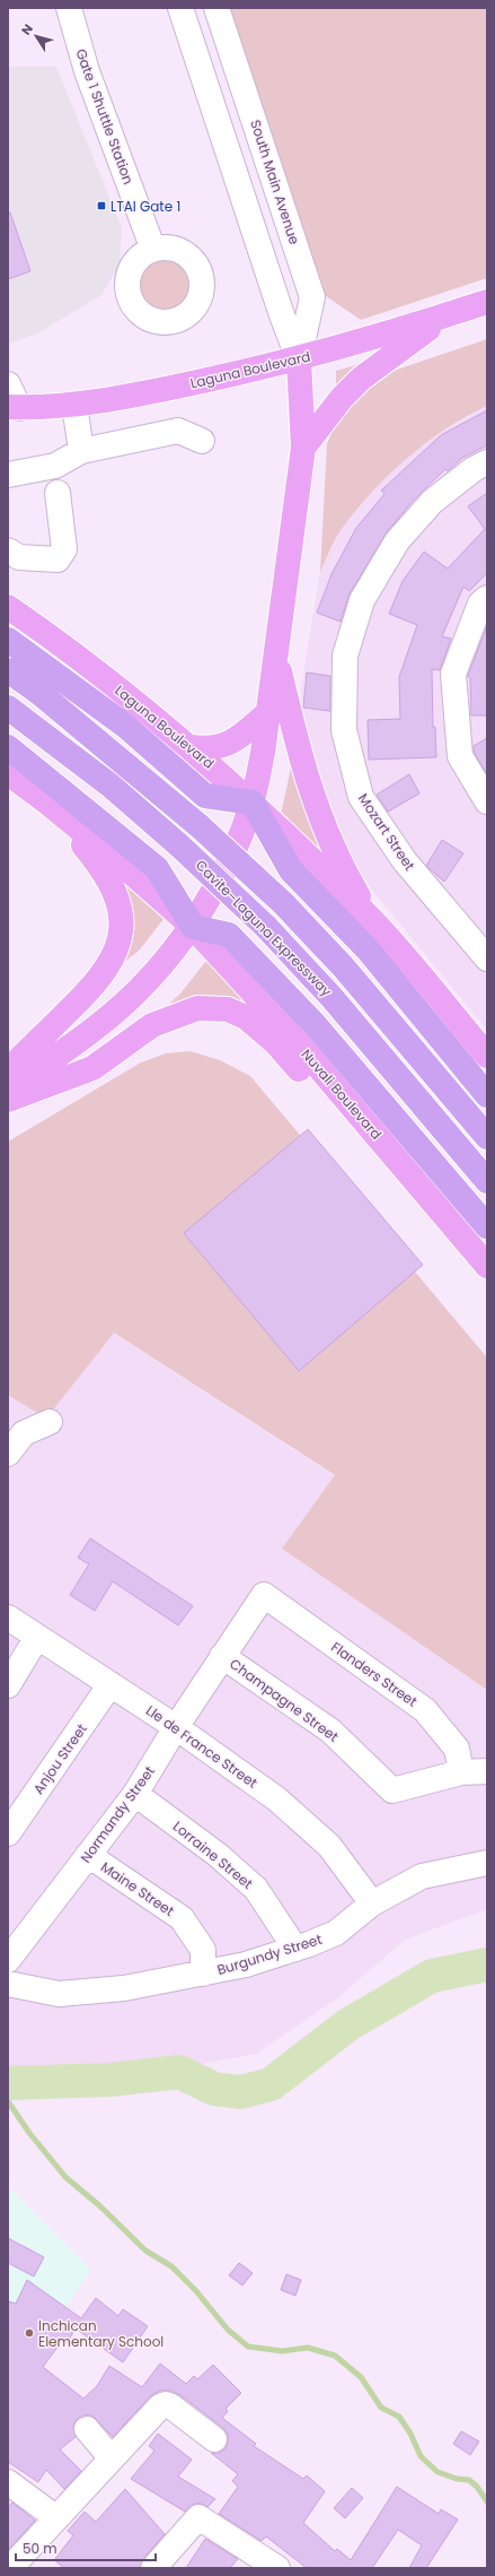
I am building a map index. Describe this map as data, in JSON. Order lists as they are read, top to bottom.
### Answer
{
  "streets": {
    "highway": ["Cavite–Laguna Expressway"],
    "main road": ["Laguna Boulevard", "Nuvali Boulevard"],
    "street": [
      "Gate 1 Shuttle Station",
      "South Main Avenue",
      "Mozart Street",
      "Flanders Street",
      "Champagne Street",
      "Lle de France Street",
      "Anjou Street",
      "Normandy Street",
      "Lorraine Street",
      "Maine Street",
      "Burgundy Street"
    ]
  },
  "crossings": [
    ["South Main Avenue", "Laguna Boulevard"],
    ["Flanders Street", "Champagne Street"],
    ["Flanders Street", "Normandy Street"],
    ["Champagne Street", "Normandy Street"],
    ["Lle de France Street", "Anjou Street"],
    ["Lle de France Street", "Normandy Street"],
    ["Lle de France Street", "Burgundy Street"],
    ["Normandy Street", "Lorraine Street"],
    ["Normandy Street", "Maine Street"],
    ["Lorraine Street", "Burgundy Street"],
    ["Maine Street", "Burgundy Street"]
  ],
  "places": {
    "transit": ["LTAI Gate 1"],
    "other": ["Inchican Elementary School"]
  },
  "scale_bar": "50 m",
  "north": "top left"
}
